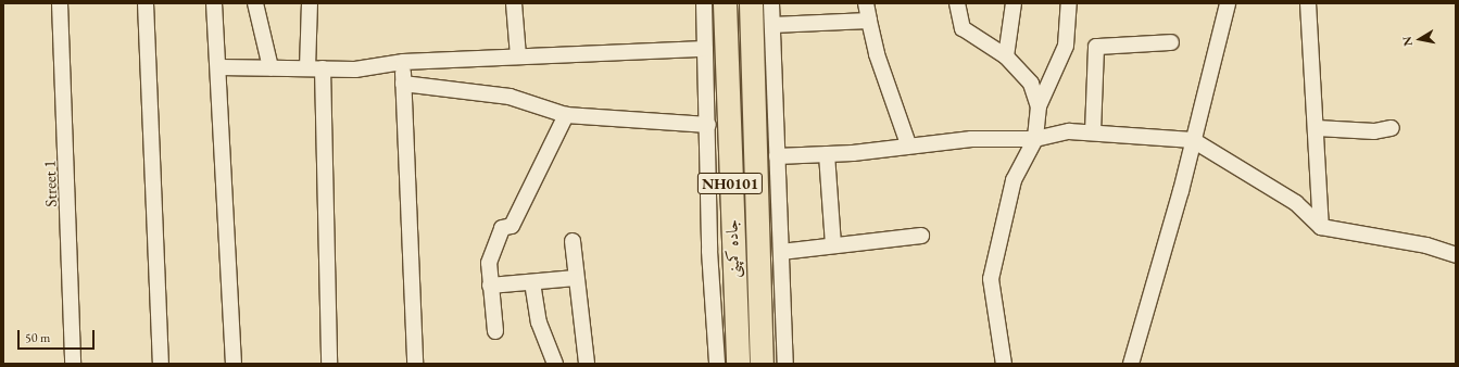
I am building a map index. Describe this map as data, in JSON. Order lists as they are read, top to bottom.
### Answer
{
  "streets": {
    "highway": ["NH0101", "جاده کمپنی"],
    "street": ["Street 1"]
  },
  "scale_bar": "50 m",
  "north": "left"
}
